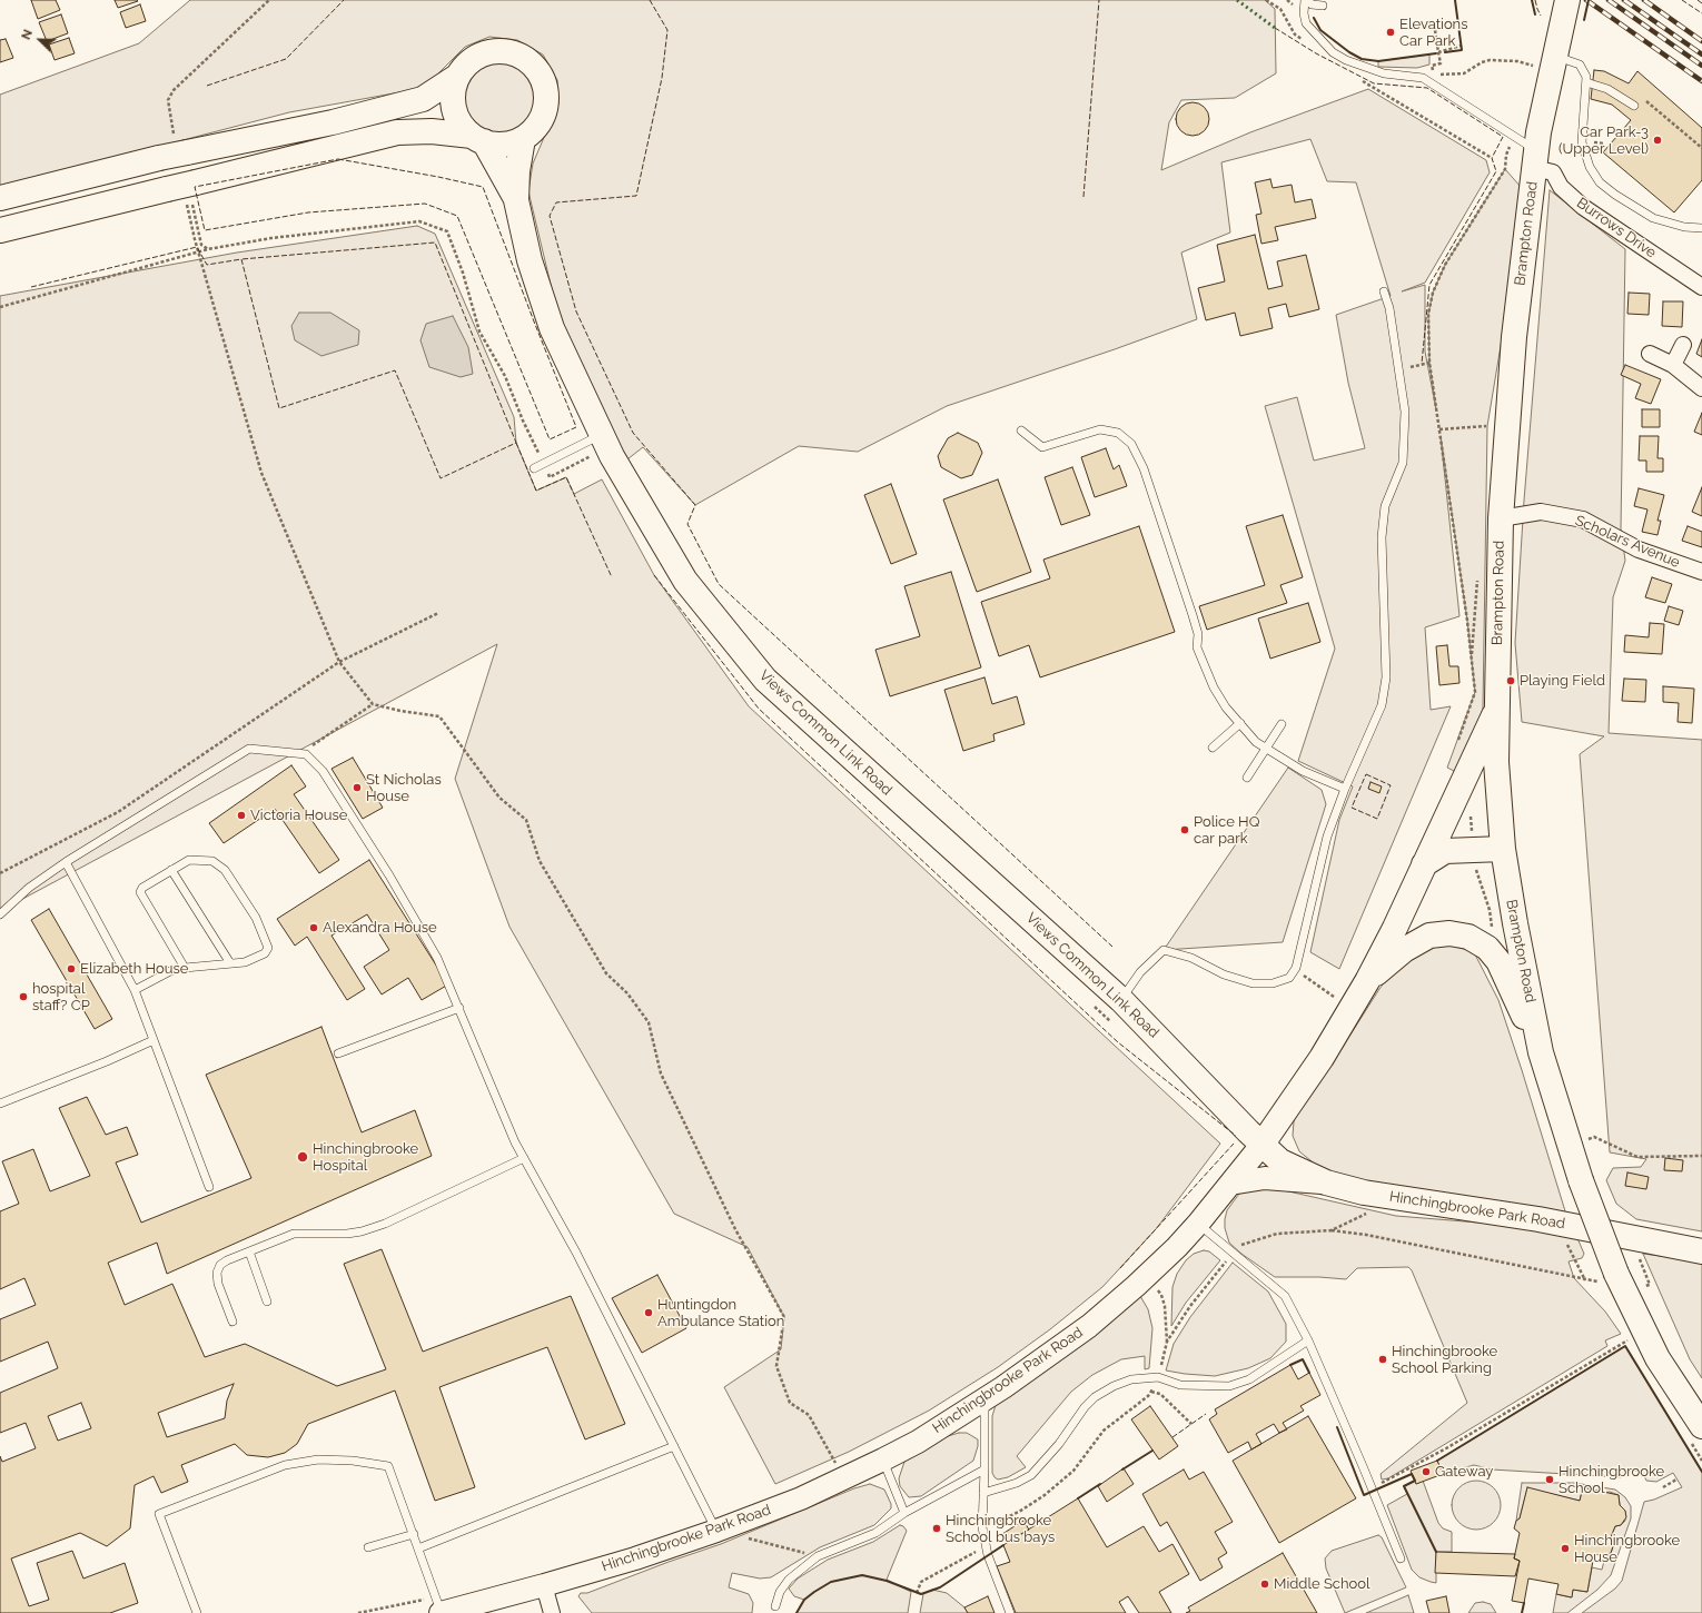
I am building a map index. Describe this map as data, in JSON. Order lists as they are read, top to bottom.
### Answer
{
  "streets": {
    "main road": ["Brampton Road", "Views Common Link Road", "Hinchingbrooke Park Road"],
    "street": ["Burrows Drive", "Scholars Avenue"]
  },
  "crossings": [
    ["Burrows Drive", "Brampton Road"],
    ["Brampton Road", "Scholars Avenue"],
    ["Views Common Link Road", "Hinchingbrooke Park Road"]
  ],
  "places": [
    "Elevations Car Park",
    "Car Park-3 (Upper Level)",
    "Playing Field",
    "St Nicholas House",
    "Victoria House",
    "Police HQ car park",
    "Alexandra House",
    "Elizabeth House",
    "hospital staff? CP",
    "Hinchingbrooke Hospital",
    "Huntingdon Ambulance Station",
    "Hinchingbrooke School Parking",
    "Gateway",
    "Hinchingbrooke School",
    "Hinchingbrooke School bus bays",
    "Hinchingbrooke House",
    "Middle School"
  ],
  "north": "top left"
}
